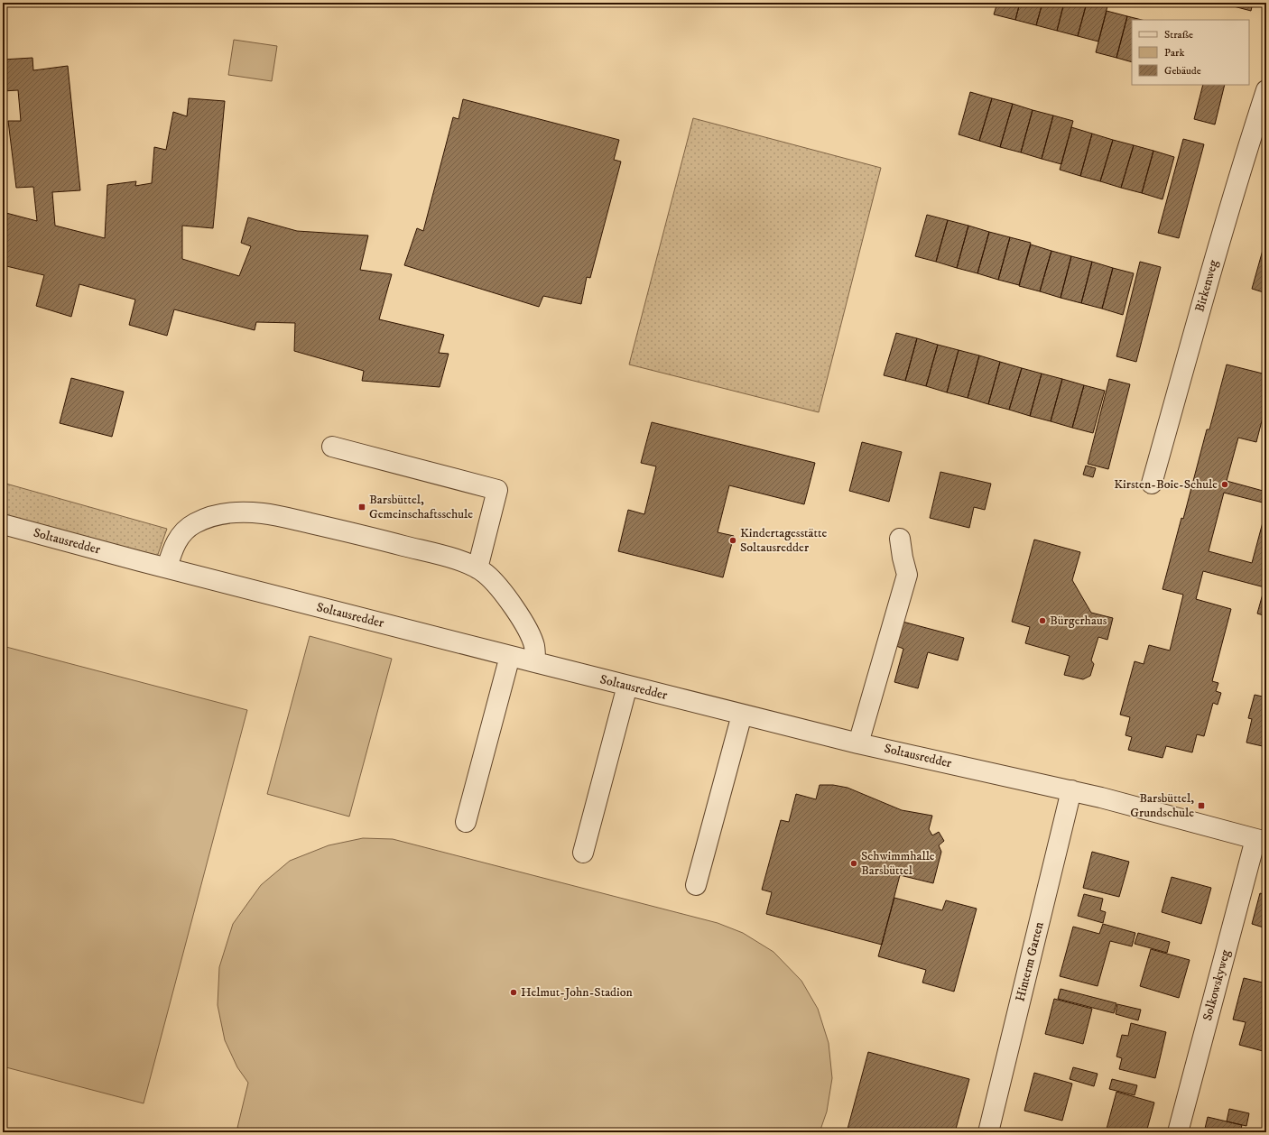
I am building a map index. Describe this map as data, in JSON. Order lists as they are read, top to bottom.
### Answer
{
  "streets": {
    "street": [
      "Birkenweg",
      "Soltausredder",
      "Hinterm Garten",
      "Solkowskyweg"
    ]
  },
  "crossings": [
    ["Soltausredder", "Hinterm Garten"],
    ["Soltausredder", "Solkowskyweg"]
  ],
  "places": {
    "other": [
      "Kirsten-Boie-Schule",
      "Kindertagesstätte Soltausredder",
      "Bürgerhaus",
      "Schwimmhalle Barsbüttel",
      "Helmut-John-Stadion"
    ],
    "transit": ["Barsbüttel, Gemeinschaftsschule", "Barsbüttel, Grundschule"]
  },
  "legend": ["Straße", "Park", "Gebäude"]
}
